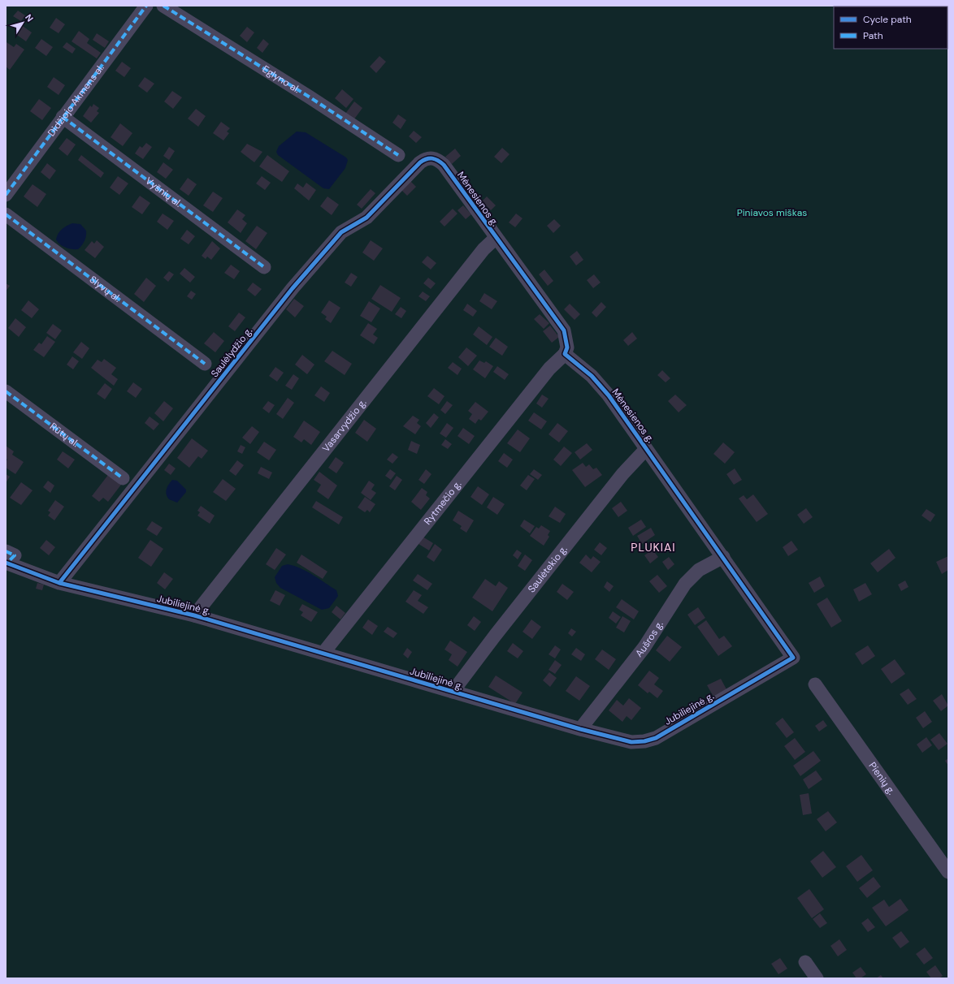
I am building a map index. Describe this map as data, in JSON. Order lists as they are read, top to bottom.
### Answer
{
  "streets": {
    "street": [
      "Eglyno al.",
      "Didžiojo Akmens al.",
      "Vyšnių al.",
      "Mėnesienos g.",
      "Slyvų al.",
      "Saulėlydžio g.",
      "Vasarvydžio g.",
      "Rūtų al.",
      "Rytmečio g.",
      "Saulėtekio g.",
      "Jubiliejinė g.",
      "Aušros g.",
      "Pienių g."
    ]
  },
  "crossings": [
    ["Didžiojo Akmens al.", "Vyšnių al."],
    ["Mėnesienos g.", "Saulėlydžio g."],
    ["Mėnesienos g.", "Vasarvydžio g."],
    ["Mėnesienos g.", "Rytmečio g."],
    ["Mėnesienos g.", "Saulėtekio g."],
    ["Mėnesienos g.", "Jubiliejinė g."],
    ["Mėnesienos g.", "Aušros g."],
    ["Saulėlydžio g.", "Jubiliejinė g."],
    ["Vasarvydžio g.", "Jubiliejinė g."],
    ["Rytmečio g.", "Jubiliejinė g."],
    ["Saulėtekio g.", "Jubiliejinė g."],
    ["Jubiliejinė g.", "Aušros g."]
  ],
  "districts": ["PLUKIAI"],
  "parks": ["Piniavos miškas"],
  "legend": ["Cycle path", "Path"],
  "north": "top right"
}
